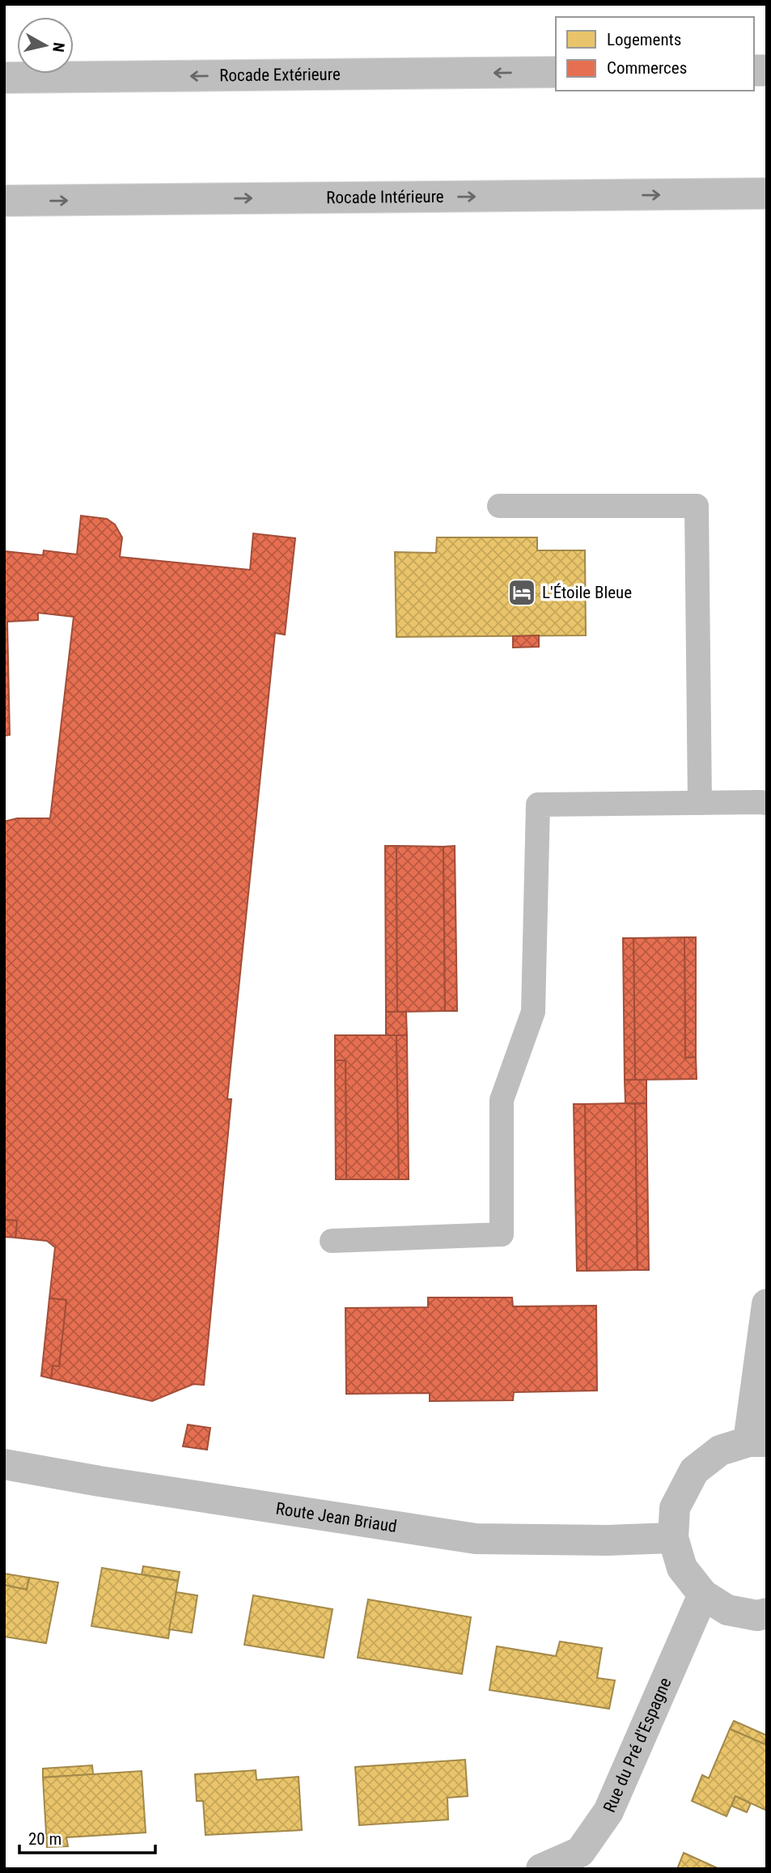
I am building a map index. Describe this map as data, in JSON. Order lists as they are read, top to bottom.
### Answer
{
  "streets": {
    "main road": [
      "Rocade Extérieure",
      "Rocade Intérieure",
      "Route Jean Briaud",
      "Rue du Pré d'Espagne"
    ]
  },
  "one_way": ["Rocade Extérieure", "Rocade Intérieure"],
  "places": {
    "hotel": ["L'Étoile Bleue"]
  },
  "legend": ["Logements", "Commerces"],
  "scale_bar": "20 m",
  "north": "right"
}
